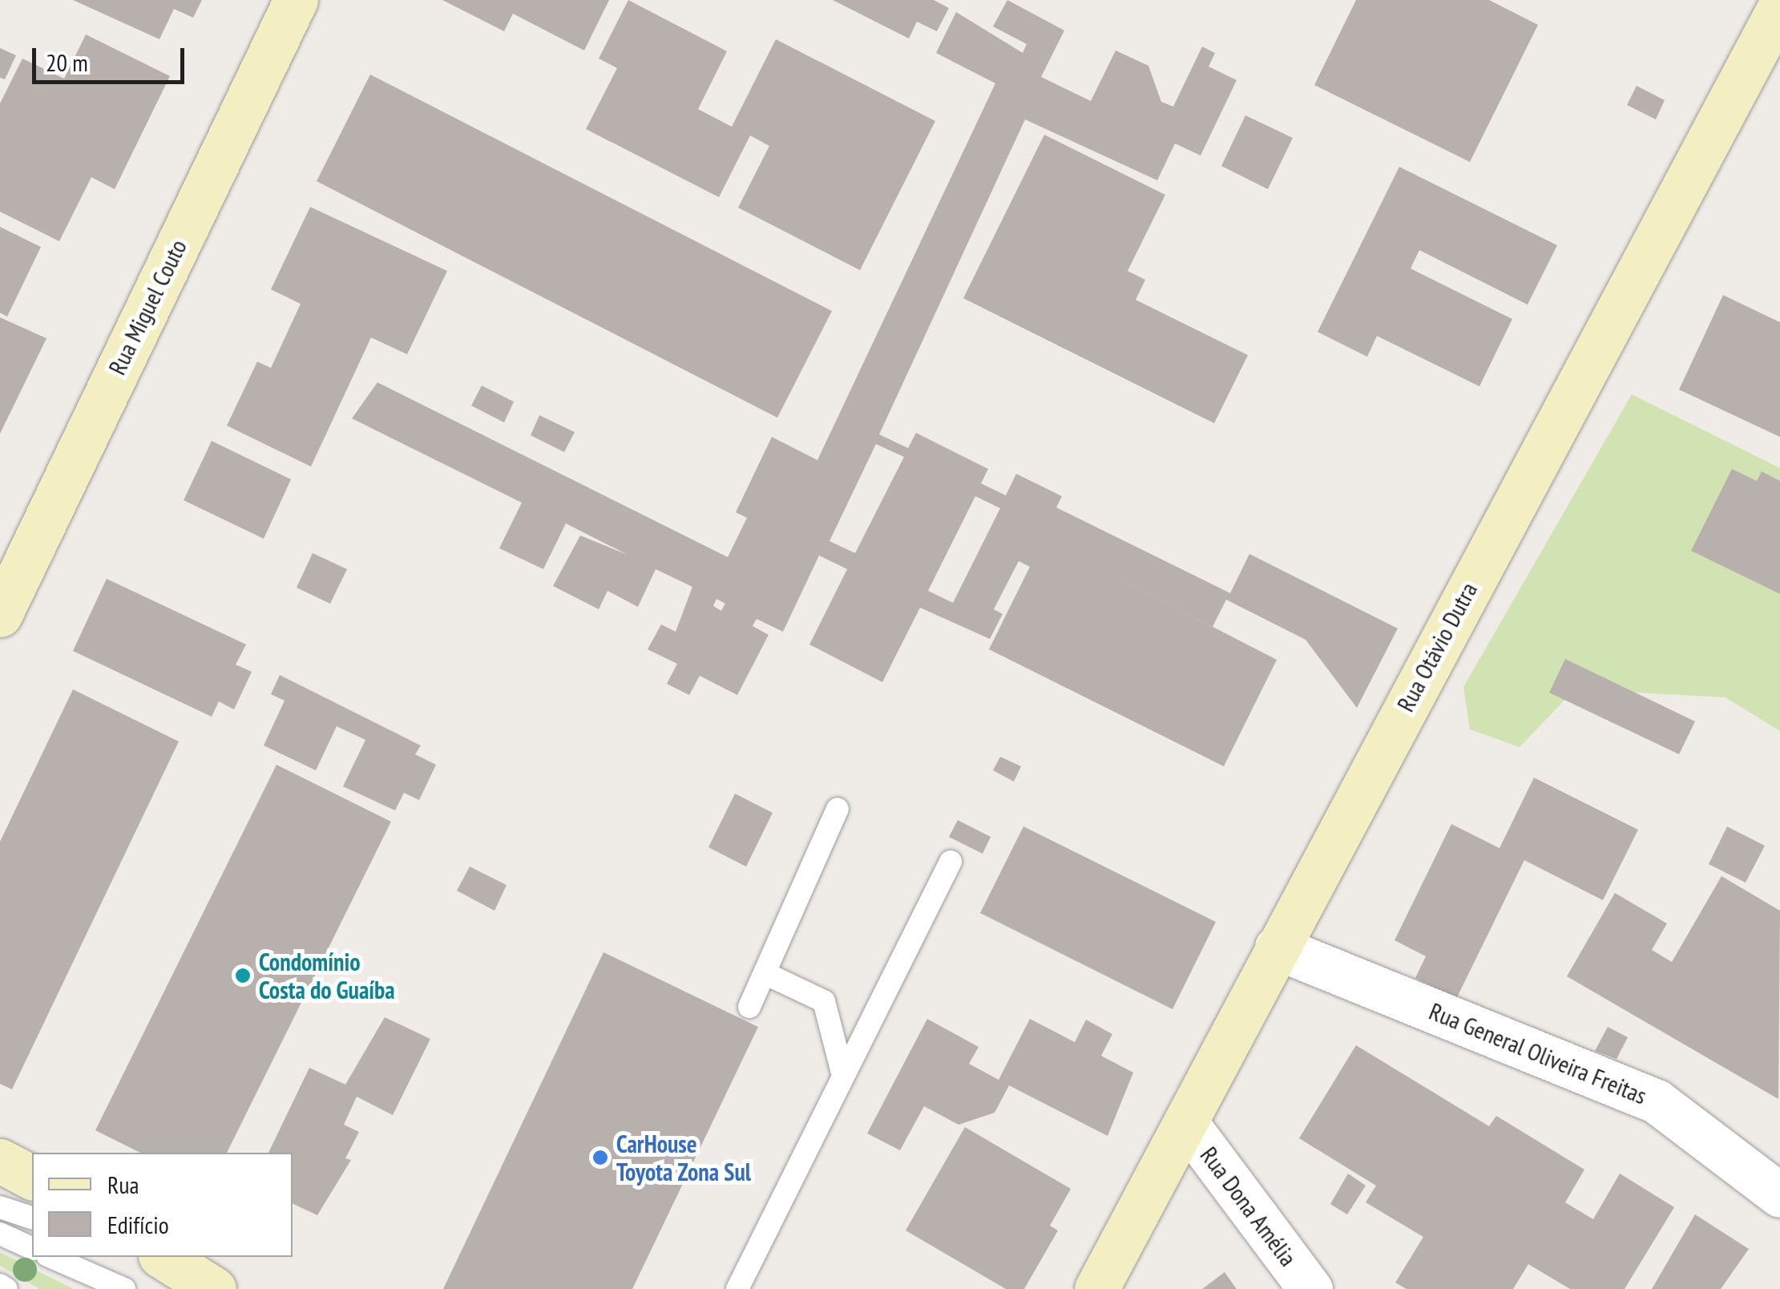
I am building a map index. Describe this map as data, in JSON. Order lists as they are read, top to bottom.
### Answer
{
  "streets": {
    "street": [
      "Rua Miguel Couto",
      "Rua Otávio Dutra",
      "Rua General Oliveira Freitas",
      "Rua Dona Amélia"
    ]
  },
  "crossings": [
    ["Rua Otávio Dutra", "Rua General Oliveira Freitas"],
    ["Rua Otávio Dutra", "Rua Dona Amélia"]
  ],
  "places": ["Condomínio Costa do Guaíba", "CarHouse Toyota Zona Sul"],
  "legend": ["Rua", "Edifício"],
  "scale_bar": "20 m"
}
